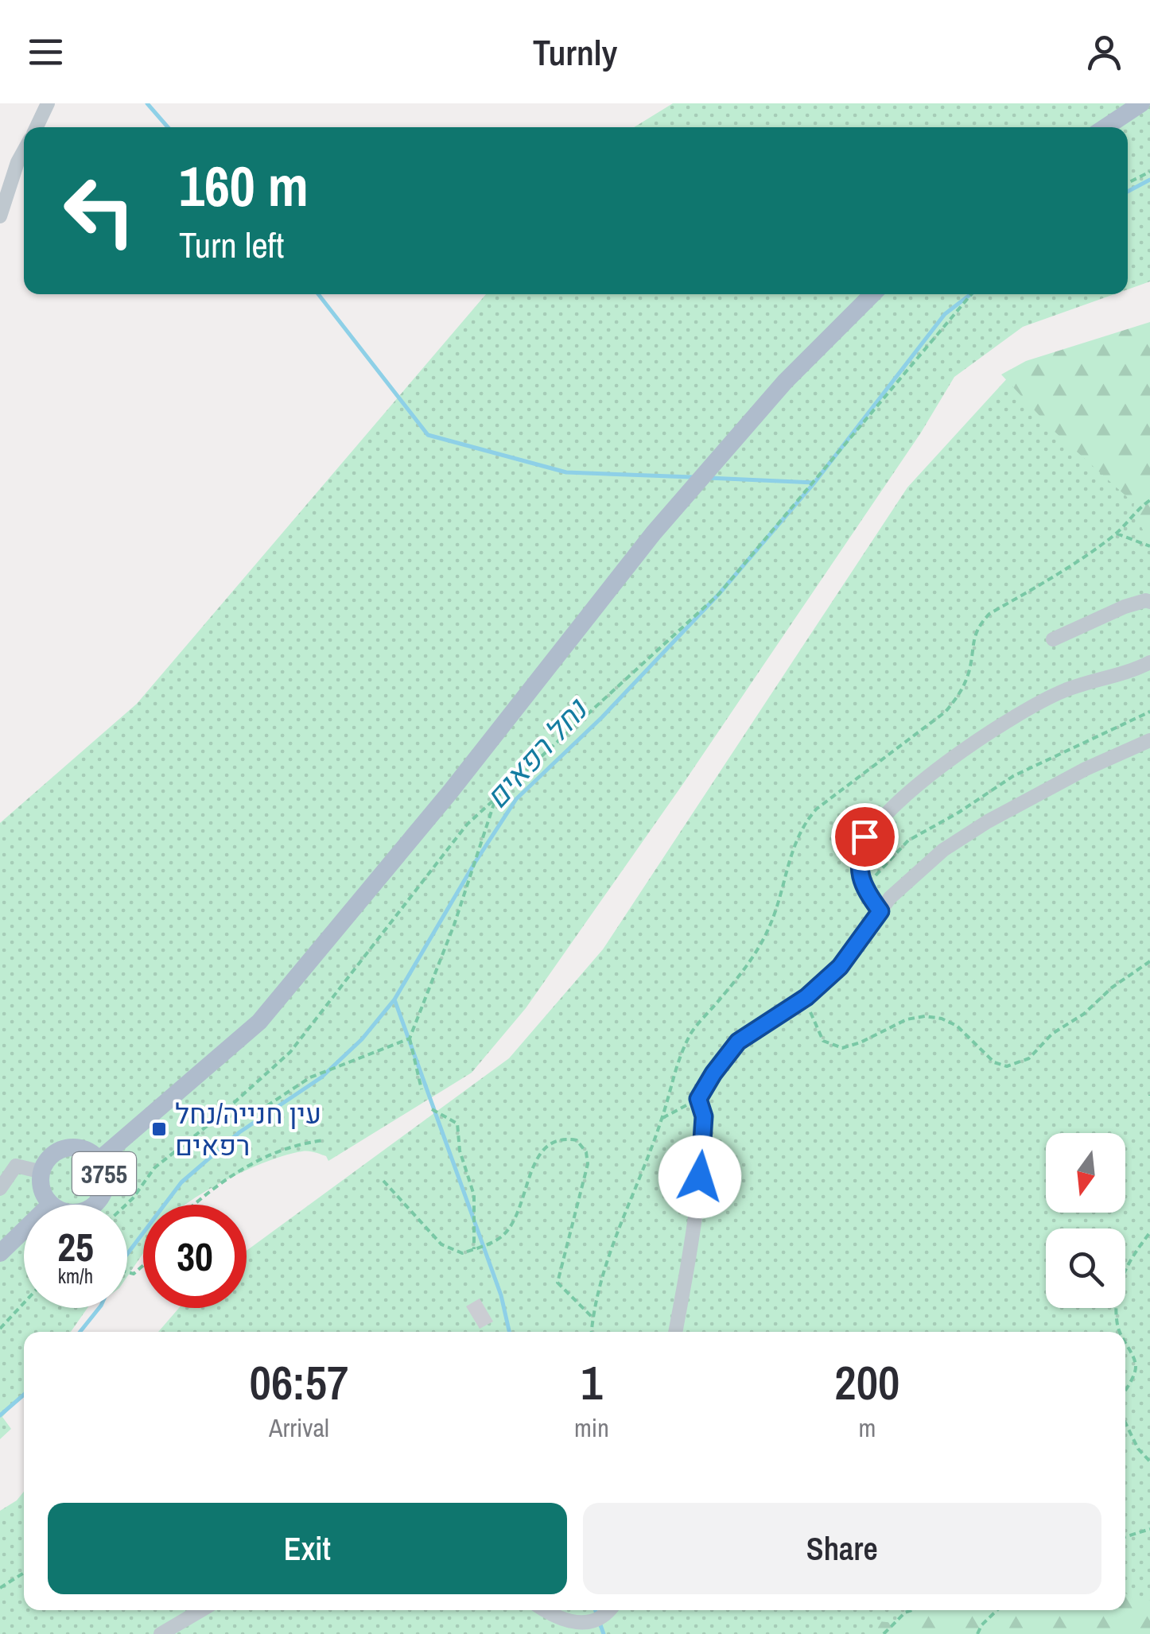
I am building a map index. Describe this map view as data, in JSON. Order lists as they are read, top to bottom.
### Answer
{
  "streets": {
    "main road": ["3755"]
  },
  "water": ["נחל רפאים"],
  "places": {
    "transit": ["עין חנייה/נחל רפאים"]
  },
  "north": "bottom",
  "page": {
    "header": "Turnly",
    "turn": ["160 m", "Turn left"],
    "speed": "25 km/h",
    "limit": "30",
    "eta": [
      "06:57",
      "Arrival",
      "1",
      "min",
      "200",
      "m"
    ],
    "buttons": ["Exit", "Share"]
  }
}
